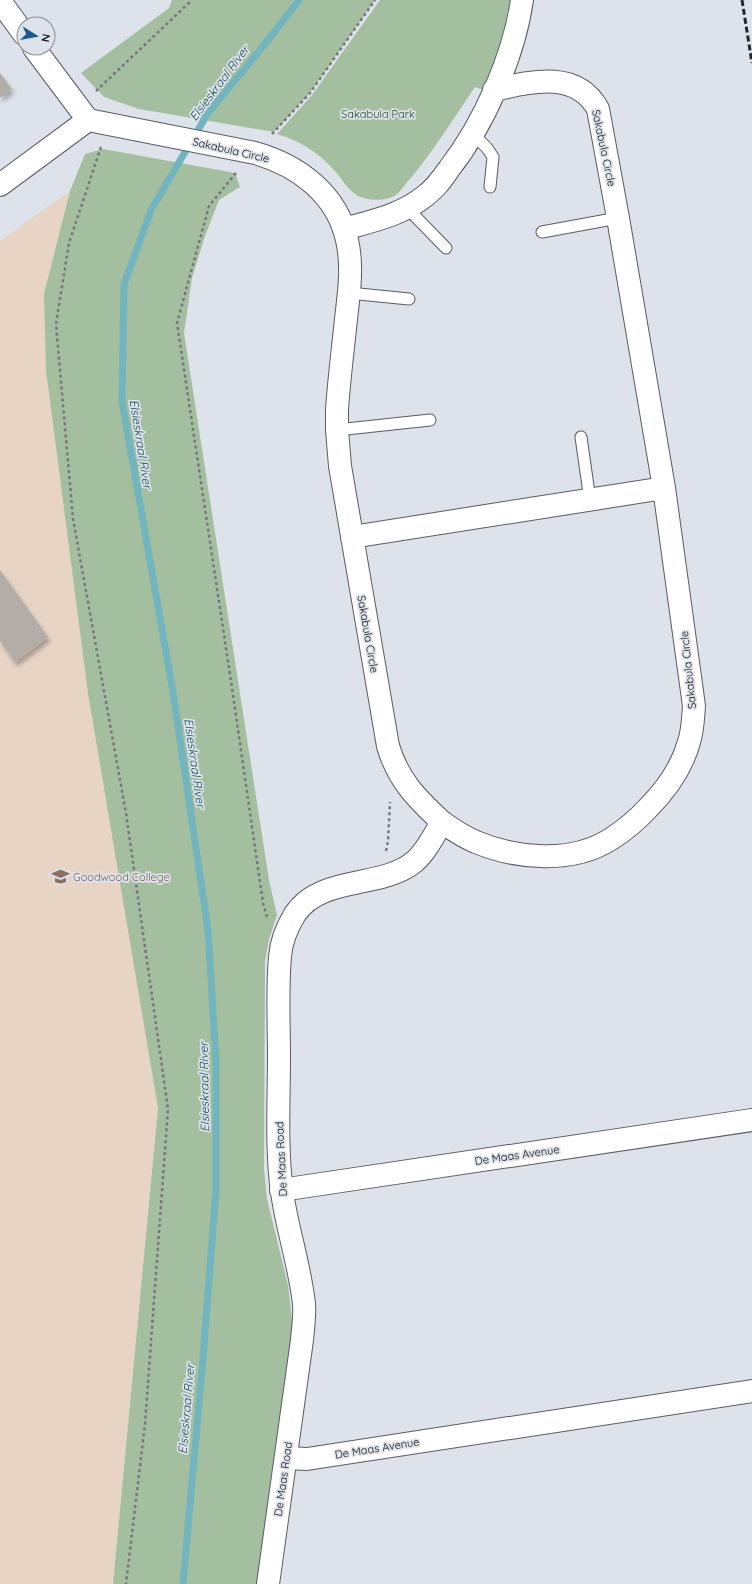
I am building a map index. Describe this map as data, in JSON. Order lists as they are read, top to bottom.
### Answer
{
  "streets": {
    "street": ["Sakabula Circle", "De Maas Avenue", "De Maas Road"]
  },
  "crossings": [
    ["Sakabula Circle", "De Maas Road"],
    ["De Maas Avenue", "De Maas Road"]
  ],
  "water": ["Elsieskraal River"],
  "parks": ["Sakabula Park"],
  "places": {
    "school or university": ["Goodwood College"]
  },
  "north": "right"
}
